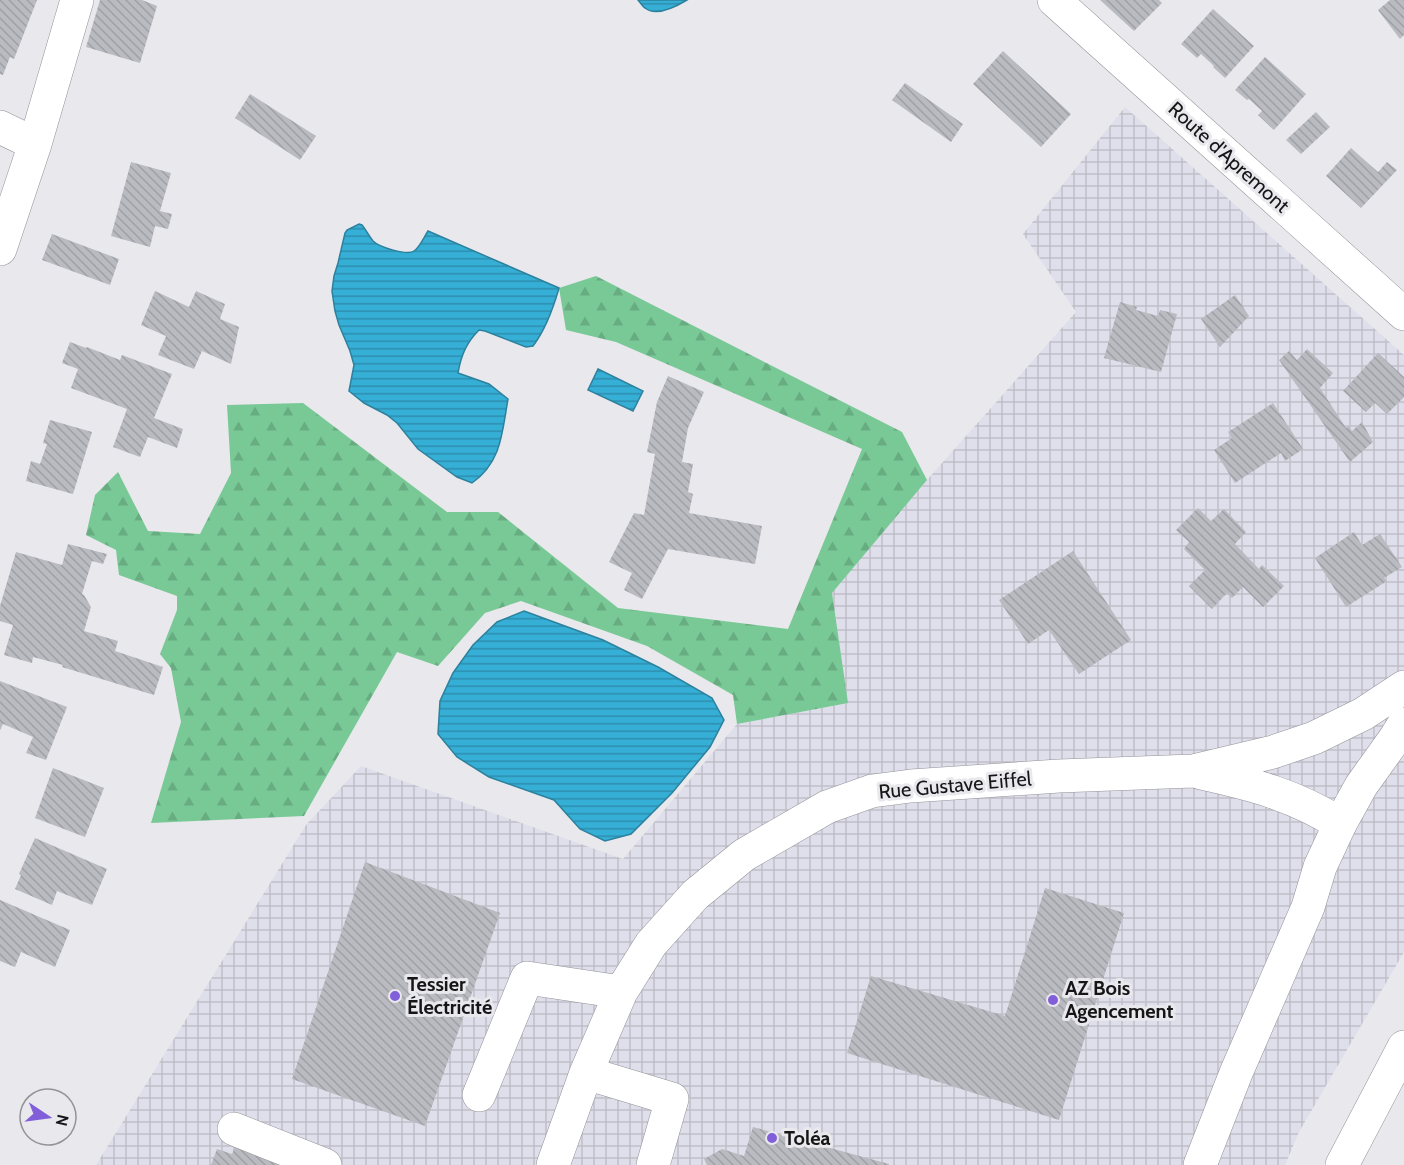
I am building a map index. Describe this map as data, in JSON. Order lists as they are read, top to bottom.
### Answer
{
  "streets": {
    "main road": ["Route d'Apremont", "Rue Gustave Eiffel"]
  },
  "places": ["Tessier Électricité", "AZ Bois Agencement", "Toléa"],
  "north": "right"
}
